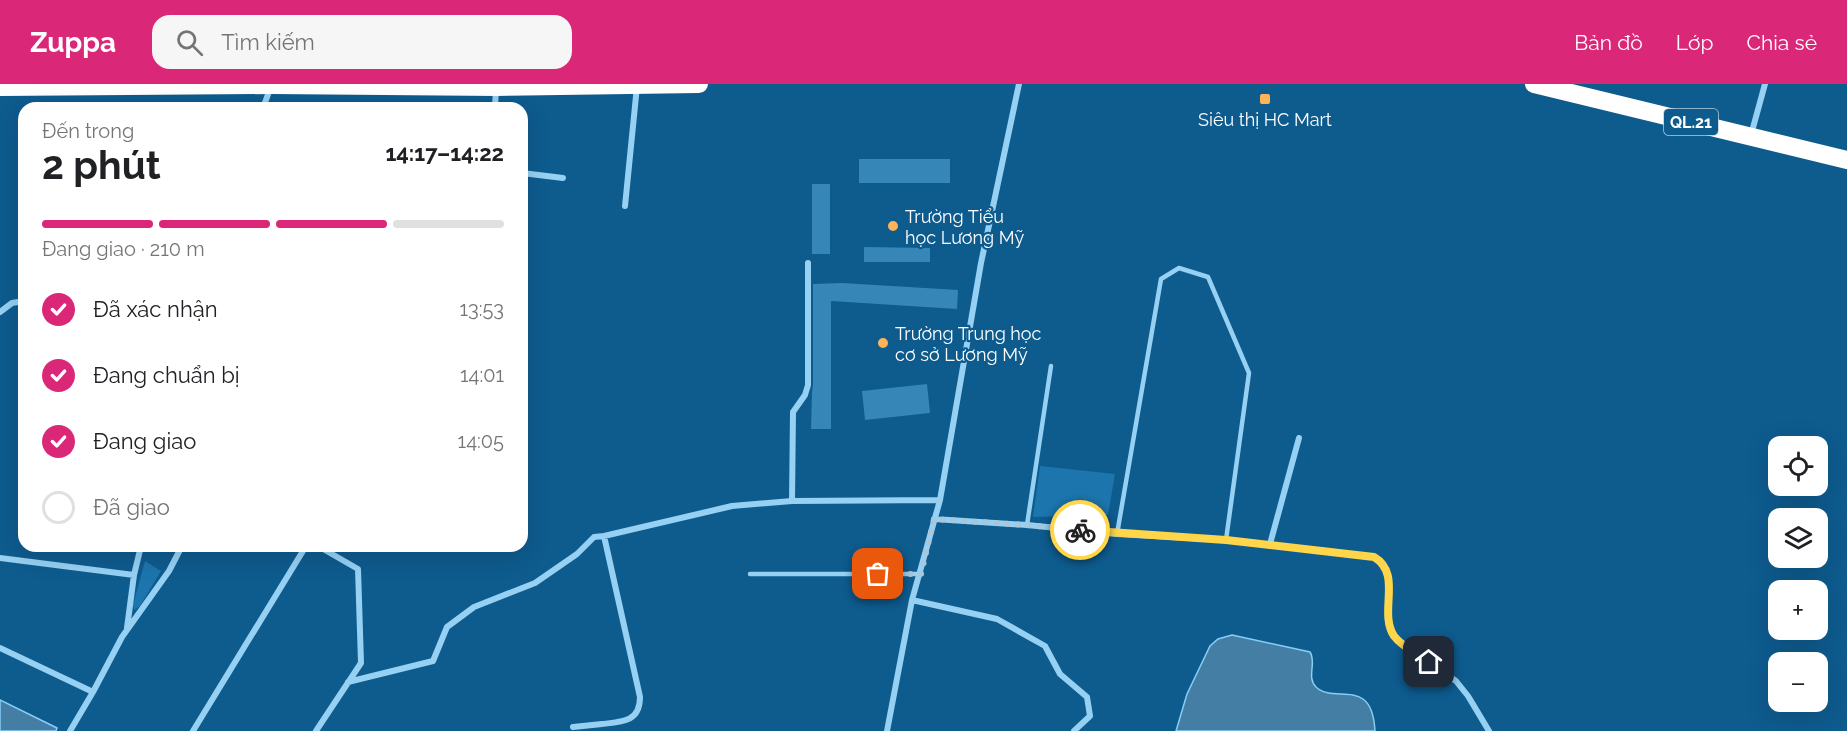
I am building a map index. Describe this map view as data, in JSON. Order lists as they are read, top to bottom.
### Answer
{
  "streets": {
    "highway": ["QL.21"]
  },
  "places": {
    "transit": ["Siêu thị HC Mart"],
    "other": ["Trường Tiểu học Lương Mỹ", "Trường Trung học cơ sở Lương Mỹ"]
  },
  "page": {
    "header": "Zuppa",
    "search": "Tìm kiếm",
    "nav": ["Bản đồ", "Lớp", "Chia sẻ"],
    "heading": ["2 phút", "Đến trong", "14:17–14:22"],
    "bar": "Đang giao · 210 m",
    "list": [
      ["Đã xác nhận", "13:53"],
      ["Đang chuẩn bị", "14:01"],
      ["Đang giao", "14:05"],
      "Đã giao"
    ],
    "map_buttons": ["+", "−"]
  }
}
